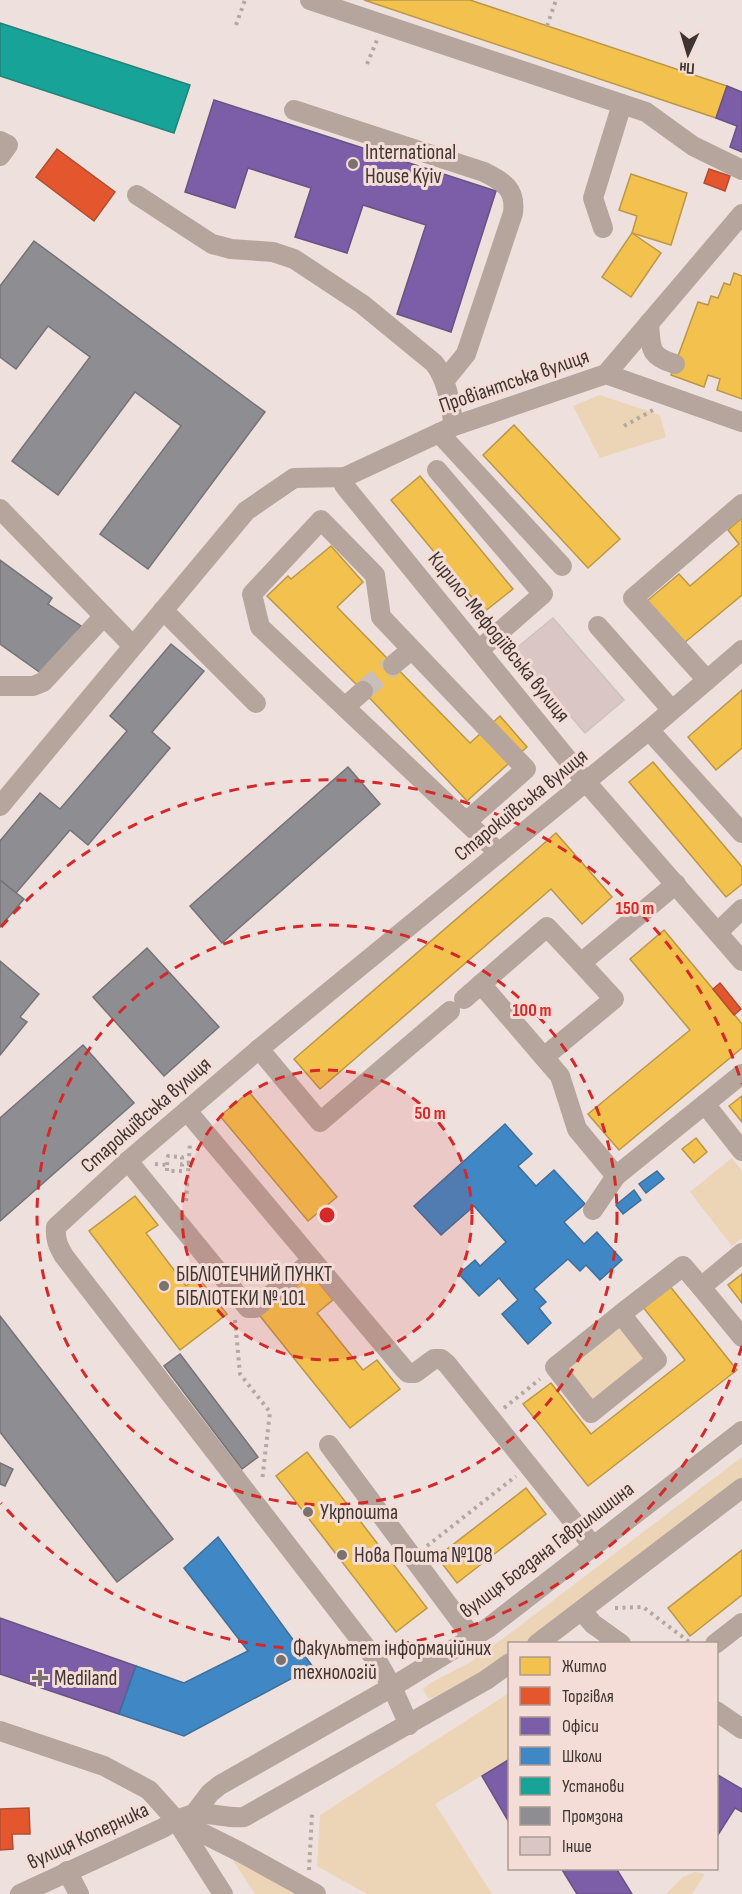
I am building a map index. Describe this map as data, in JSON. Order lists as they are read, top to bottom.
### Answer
{
  "streets": {
    "street": [
      "Провіантська вулиця",
      "Кирило-Мефодіївська вулиця",
      "Старокиївська вулиця",
      "вулиця Богдана Гаврилишина",
      "вулиця Коперника"
    ]
  },
  "crossings": [
    ["Провіантська вулиця", "Кирило-Мефодіївська вулиця"],
    ["Кирило-Мефодіївська вулиця", "Старокиївська вулиця"],
    ["Старокиївська вулиця", "вулиця Богдана Гаврилишина"],
    ["вулиця Богдана Гаврилишина", "вулиця Коперника"]
  ],
  "places": {
    "other": [
      "International House Kyiv",
      "БІБЛІОТЕЧНИЙ ПУНКТ БІБЛІОТЕКИ № 101",
      "Укрпошта",
      "Нова Пошта №108",
      "Факультет інформаційних технологій"
    ],
    "health": ["Mediland"]
  },
  "legend": [
    "Житло",
    "Торгівля",
    "Офіси",
    "Школи",
    "Установи",
    "Промзона",
    "Інше"
  ],
  "north": "bottom",
  "rings": ["150 m", "100 m", "50 m"]
}
